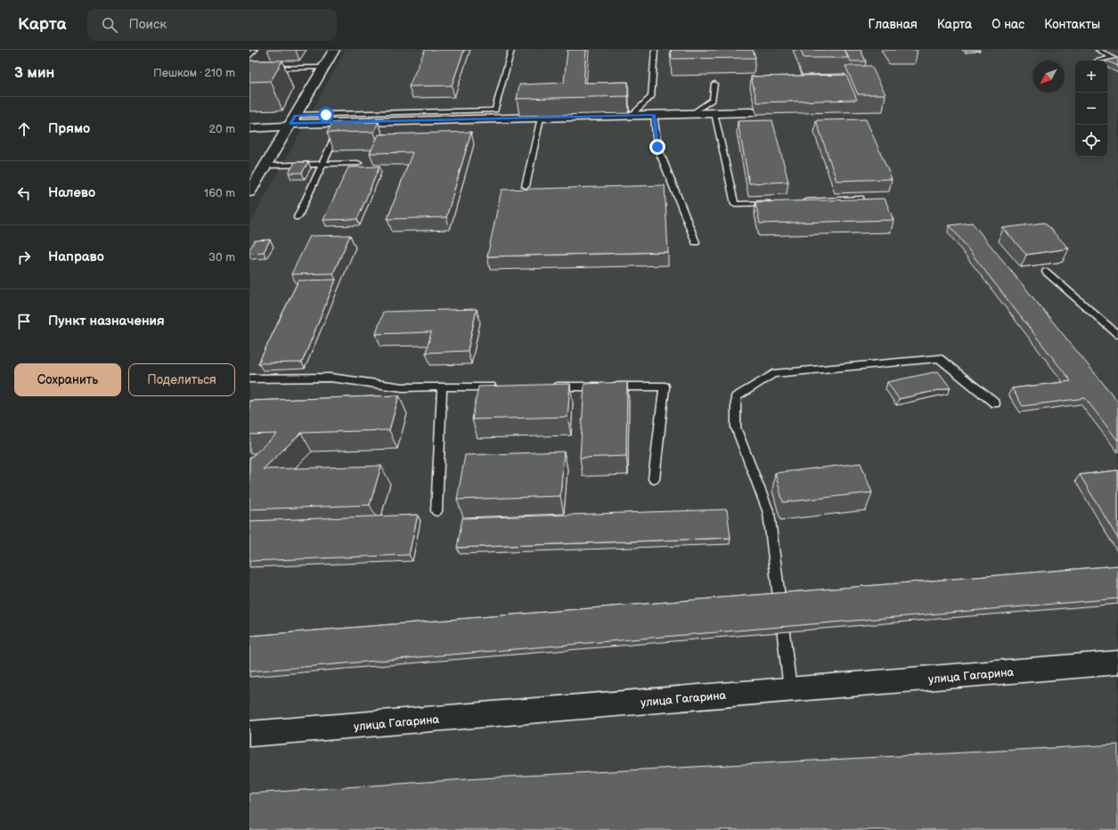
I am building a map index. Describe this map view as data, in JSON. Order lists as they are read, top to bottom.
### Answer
{
  "streets": {
    "street": ["улица Гагарина"]
  },
  "north": "bottom left",
  "page": {
    "header": "Карта",
    "search": "Поиск",
    "nav": [
      "Главная",
      "Карта",
      "О нас",
      "Контакты"
    ],
    "heading": ["3 мин", "Пешком · 210 m"],
    "map_buttons": ["+", "−"],
    "list": [
      ["Прямо", "20 m"],
      ["Налево", "160 m"],
      ["Направо", "30 m"],
      "Пункт назначения"
    ],
    "buttons": ["Сохранить", "Поделиться"]
  }
}
